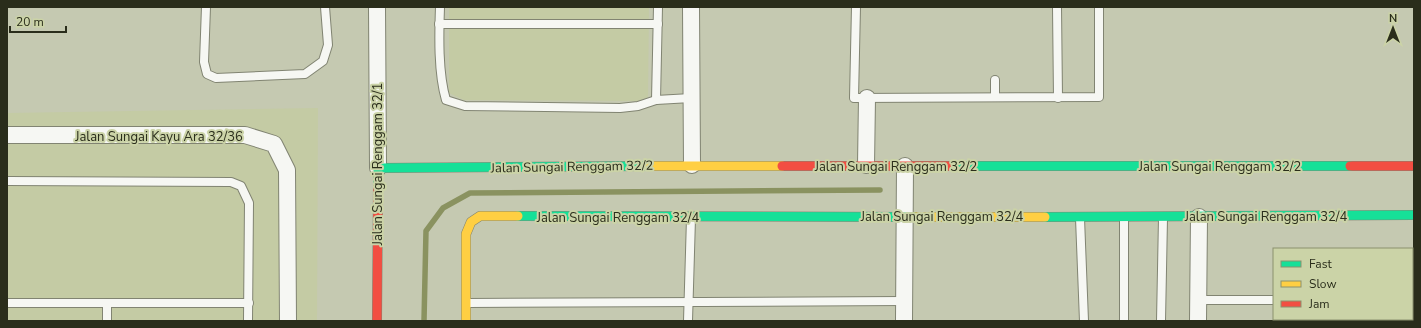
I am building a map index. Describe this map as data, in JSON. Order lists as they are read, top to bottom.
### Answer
{
  "streets": {
    "street": [
      "Jalan Sungai Kayu Ara 32/36",
      "Jalan Sungai Renggam 32/1",
      "Jalan Sungai Renggam 32/2",
      "Jalan Sungai Renggam 32/4"
    ]
  },
  "crossings": [
    ["Jalan Sungai Renggam 32/1", "Jalan Sungai Renggam 32/2"]
  ],
  "legend": ["Fast", "Slow", "Jam"],
  "scale_bar": "20 m",
  "north": "top"
}
